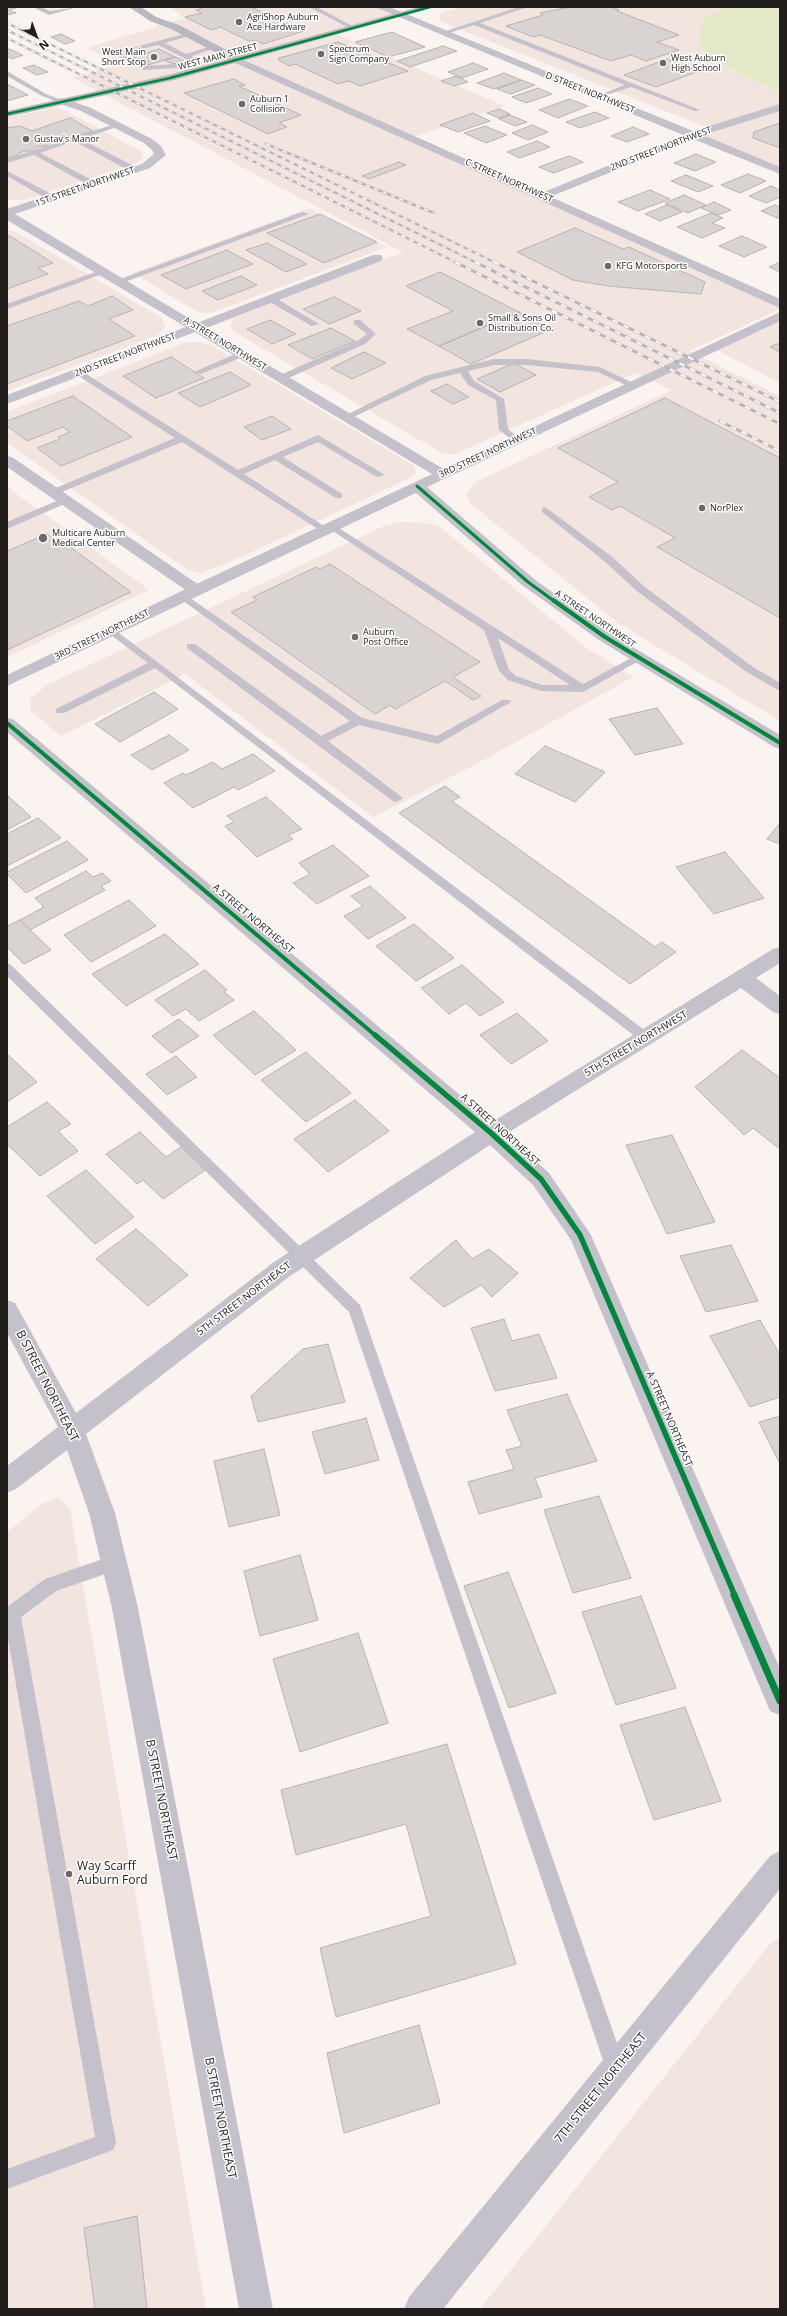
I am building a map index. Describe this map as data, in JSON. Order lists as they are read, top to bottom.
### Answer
{
  "streets": {
    "main road": ["WEST MAIN STREET"],
    "street": [
      "D STREET NORTHWEST",
      "2ND STREET NORTHWEST",
      "C STREET NORTHWEST",
      "1ST STREET NORTHWEST",
      "A STREET NORTHWEST",
      "3RD STREET NORTHWEST",
      "3RD STREET NORTHEAST",
      "A STREET NORTHEAST",
      "5TH STREET NORTHWEST",
      "5TH STREET NORTHEAST",
      "B STREET NORTHEAST",
      "7TH STREET NORTHEAST"
    ]
  },
  "crossings": [
    ["WEST MAIN STREET", "D STREET NORTHWEST"],
    ["WEST MAIN STREET", "C STREET NORTHWEST"],
    ["D STREET NORTHWEST", "2ND STREET NORTHWEST"],
    ["2ND STREET NORTHWEST", "C STREET NORTHWEST"],
    ["2ND STREET NORTHWEST", "A STREET NORTHWEST"],
    ["1ST STREET NORTHWEST", "A STREET NORTHWEST"],
    ["A STREET NORTHWEST", "3RD STREET NORTHWEST"],
    ["3RD STREET NORTHWEST", "3RD STREET NORTHEAST"],
    ["A STREET NORTHEAST", "5TH STREET NORTHWEST"],
    ["A STREET NORTHEAST", "5TH STREET NORTHEAST"],
    ["5TH STREET NORTHWEST", "5TH STREET NORTHEAST"],
    ["5TH STREET NORTHEAST", "B STREET NORTHEAST"]
  ],
  "places": [
    "AgriShop Auburn Ace Hardware",
    "Spectrum Sign Company",
    "West Main Short Stop",
    "West Auburn High School",
    "Auburn 1 Collision",
    "Gustav's Manor",
    "KFG Motorsports",
    "Small & Sons Oil Distribution Co.",
    "NorPlex",
    "Multicare Auburn Medical Center",
    "Auburn Post Office",
    "Way Scarff Auburn Ford"
  ],
  "north": "bottom right"
}
